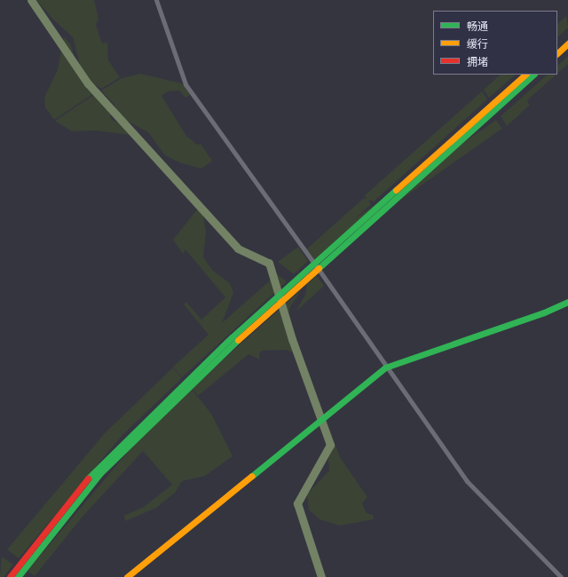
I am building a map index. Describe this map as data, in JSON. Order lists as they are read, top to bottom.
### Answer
{
  "legend": ["畅通", "缓行", "拥堵"]
}
